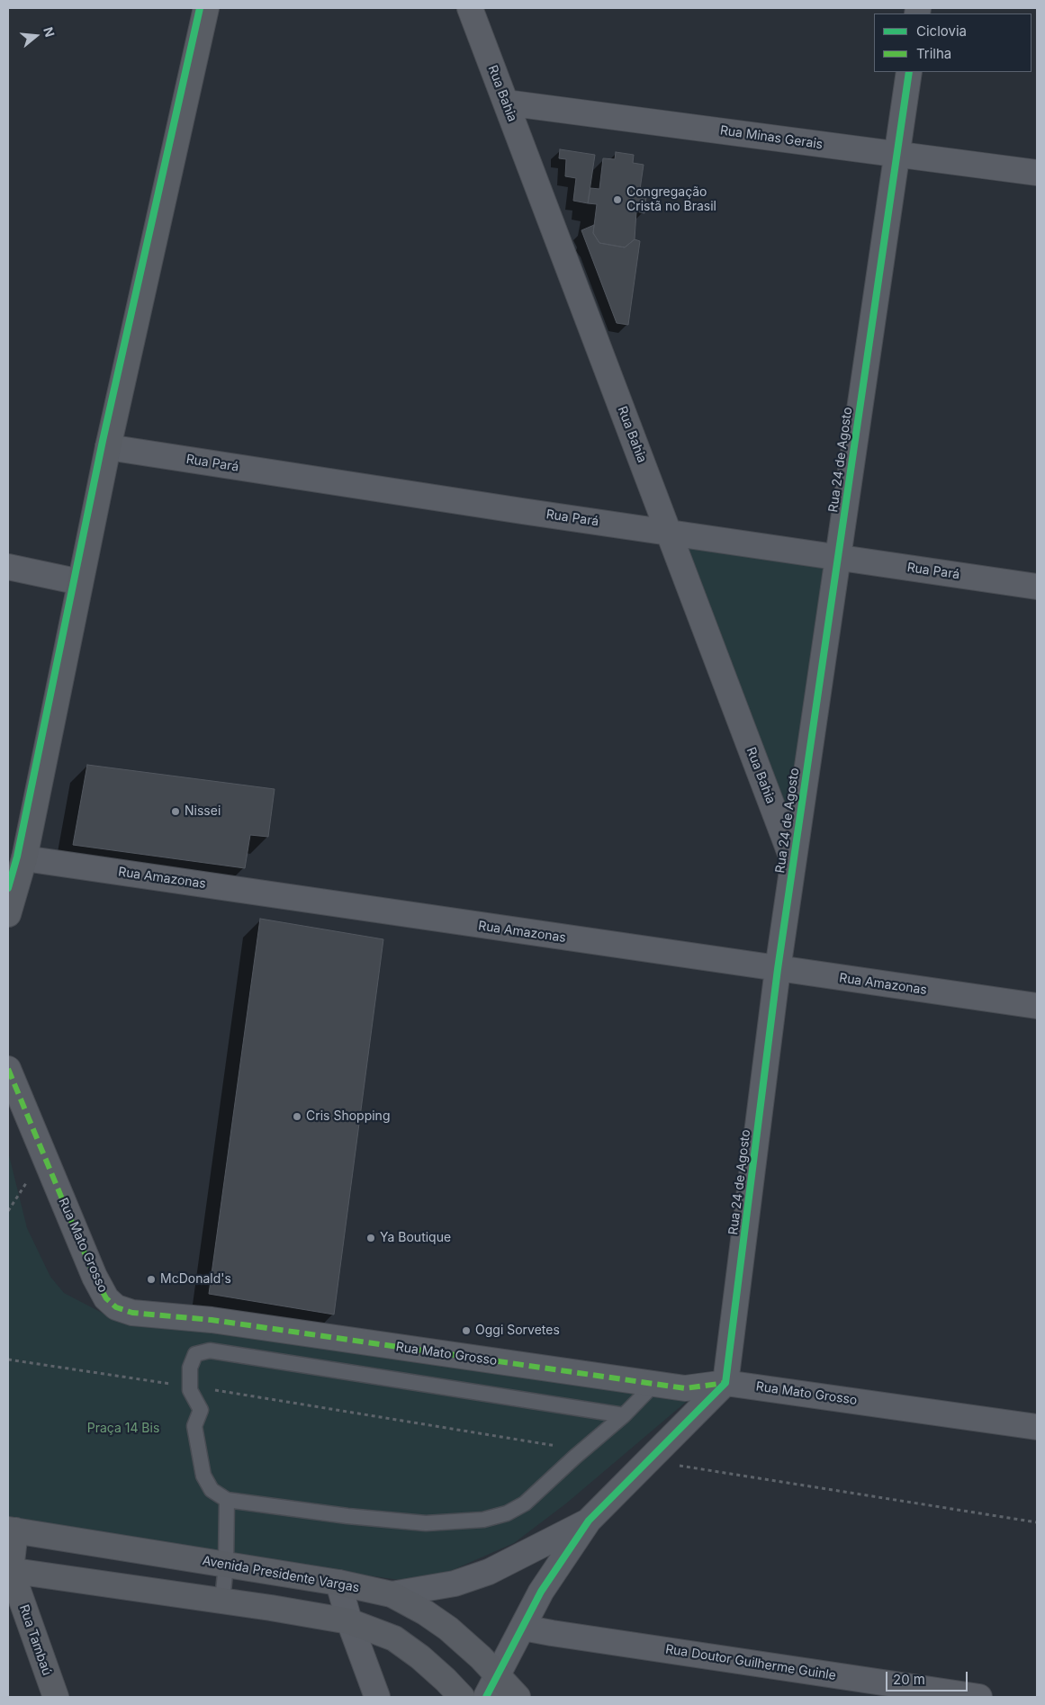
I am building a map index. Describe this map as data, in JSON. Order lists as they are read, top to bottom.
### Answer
{
  "streets": {
    "street": [
      "Rua Bahia",
      "Rua Minas Gerais",
      "Rua 24 de Agosto",
      "Rua Pará",
      "Rua Amazonas",
      "Rua Mato Grosso",
      "Avenida Presidente Vargas",
      "Rua Tambaú",
      "Rua Doutor Guilherme Guinle"
    ]
  },
  "crossings": [
    ["Rua Bahia", "Rua Minas Gerais"],
    ["Rua Bahia", "Rua 24 de Agosto"],
    ["Rua Bahia", "Rua Pará"],
    ["Rua Minas Gerais", "Rua 24 de Agosto"],
    ["Rua 24 de Agosto", "Rua Pará"],
    ["Rua 24 de Agosto", "Rua Amazonas"],
    ["Rua 24 de Agosto", "Rua Mato Grosso"],
    ["Avenida Presidente Vargas", "Rua Tambaú"]
  ],
  "parks": ["Praça 14 Bis"],
  "places": [
    "Congregação Cristã no Brasil",
    "Nissei",
    "Cris Shopping",
    "Ya Boutique",
    "McDonald's",
    "Oggi Sorvetes"
  ],
  "legend": ["Ciclovia", "Trilha"],
  "scale_bar": "20 m",
  "north": "right"
}
